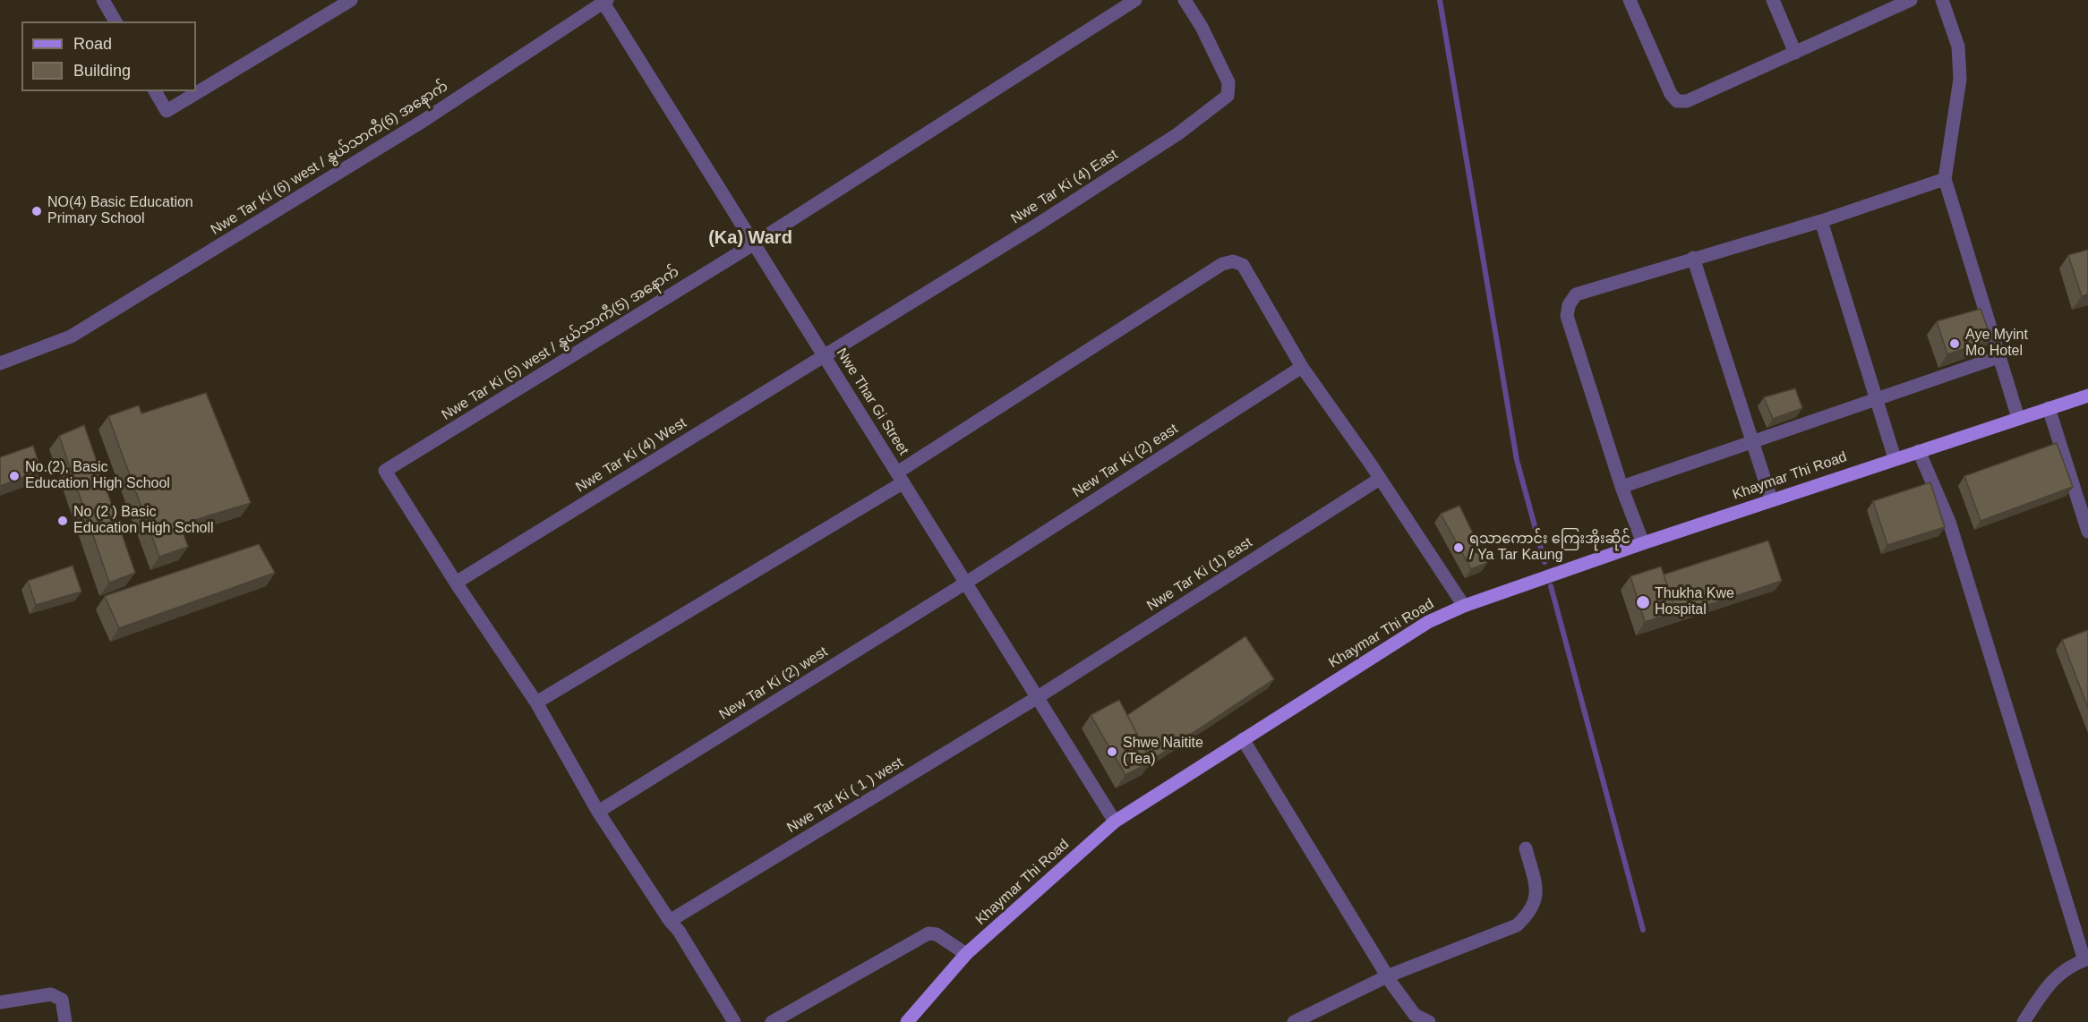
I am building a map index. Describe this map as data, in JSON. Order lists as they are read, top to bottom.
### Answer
{
  "streets": {
    "main road": ["Khaymar Thi Road"],
    "street": [
      "Nwe Tar Ki (6) west / နွယ်သာကီ(6) အနောက်",
      "Nwe Tar Ki (4) East",
      "Nwe Tar Ki (5) west / နွယ်သာကီ(5) အနောက်",
      "Nwe Thar Gi Street",
      "Nwe Tar Ki (4) West",
      "New Tar Ki (2) east",
      "Nwe Tar Ki (1) east",
      "New Tar Ki (2) west",
      "Nwe Tar Ki ( 1 ) west"
    ]
  },
  "crossings": [
    ["Nwe Tar Ki (6) west / နွယ်သာကီ(6) အနောက်", "Nwe Thar Gi Street"],
    ["Nwe Tar Ki (4) East", "Nwe Thar Gi Street"],
    ["Nwe Tar Ki (4) East", "Nwe Tar Ki (4) West"],
    ["Nwe Tar Ki (5) west / နွယ်သာကီ(5) အနောက်", "Nwe Thar Gi Street"],
    ["Nwe Tar Ki (5) west / နွယ်သာကီ(5) အနောက်", "Nwe Tar Ki (4) West"],
    ["Nwe Thar Gi Street", "Nwe Tar Ki (4) West"],
    ["Nwe Thar Gi Street", "New Tar Ki (2) east"],
    ["Nwe Thar Gi Street", "Khaymar Thi Road"],
    ["Nwe Thar Gi Street", "Nwe Tar Ki (1) east"],
    ["Nwe Thar Gi Street", "New Tar Ki (2) west"],
    ["Nwe Thar Gi Street", "Nwe Tar Ki ( 1 ) west"],
    ["New Tar Ki (2) east", "New Tar Ki (2) west"],
    ["Nwe Tar Ki (1) east", "Nwe Tar Ki ( 1 ) west"]
  ],
  "districts": ["(Ka) Ward"],
  "places": [
    "NO(4) Basic Education Primary School",
    "Aye Myint Mo Hotel",
    "No.(2), Basic Education High School",
    "No (2 ) Basic Education High Scholl",
    "ရသာကောင်း ကြေးအိုးဆိုင် / Ya Tar Kaung",
    "Thukha Kwe Hospital",
    "Shwe Naitite (Tea)"
  ],
  "legend": ["Road", "Building"]
}
